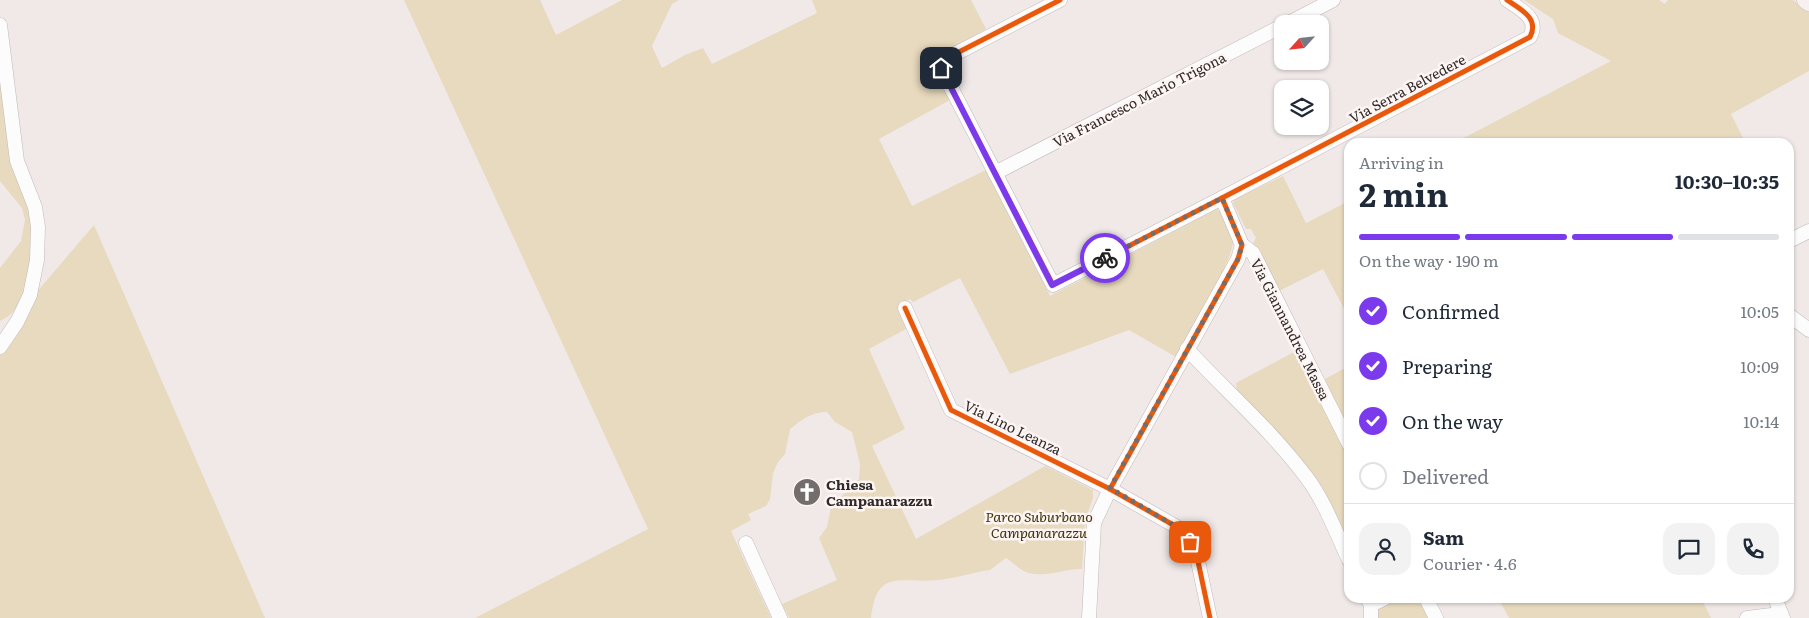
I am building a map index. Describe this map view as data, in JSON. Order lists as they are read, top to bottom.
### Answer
{
  "streets": {
    "street": [
      "Via Serra Belvedere",
      "Via Francesco Mario Trigona",
      "Via Giannandrea Massa",
      "Via Lino Leanza"
    ]
  },
  "parks": ["Parco Suburbano Campanarazzu"],
  "places": {
    "church": ["Chiesa Campanarazzu"]
  },
  "north": "bottom left",
  "page": {
    "heading": ["2 min", "Arriving in", "10:30–10:35"],
    "panel": ["Sam", "Courier · 4.6"],
    "bar": "On the way · 190 m",
    "list": [
      ["Confirmed", "10:05"],
      ["Preparing", "10:09"],
      ["On the way", "10:14"],
      "Delivered"
    ]
  }
}
